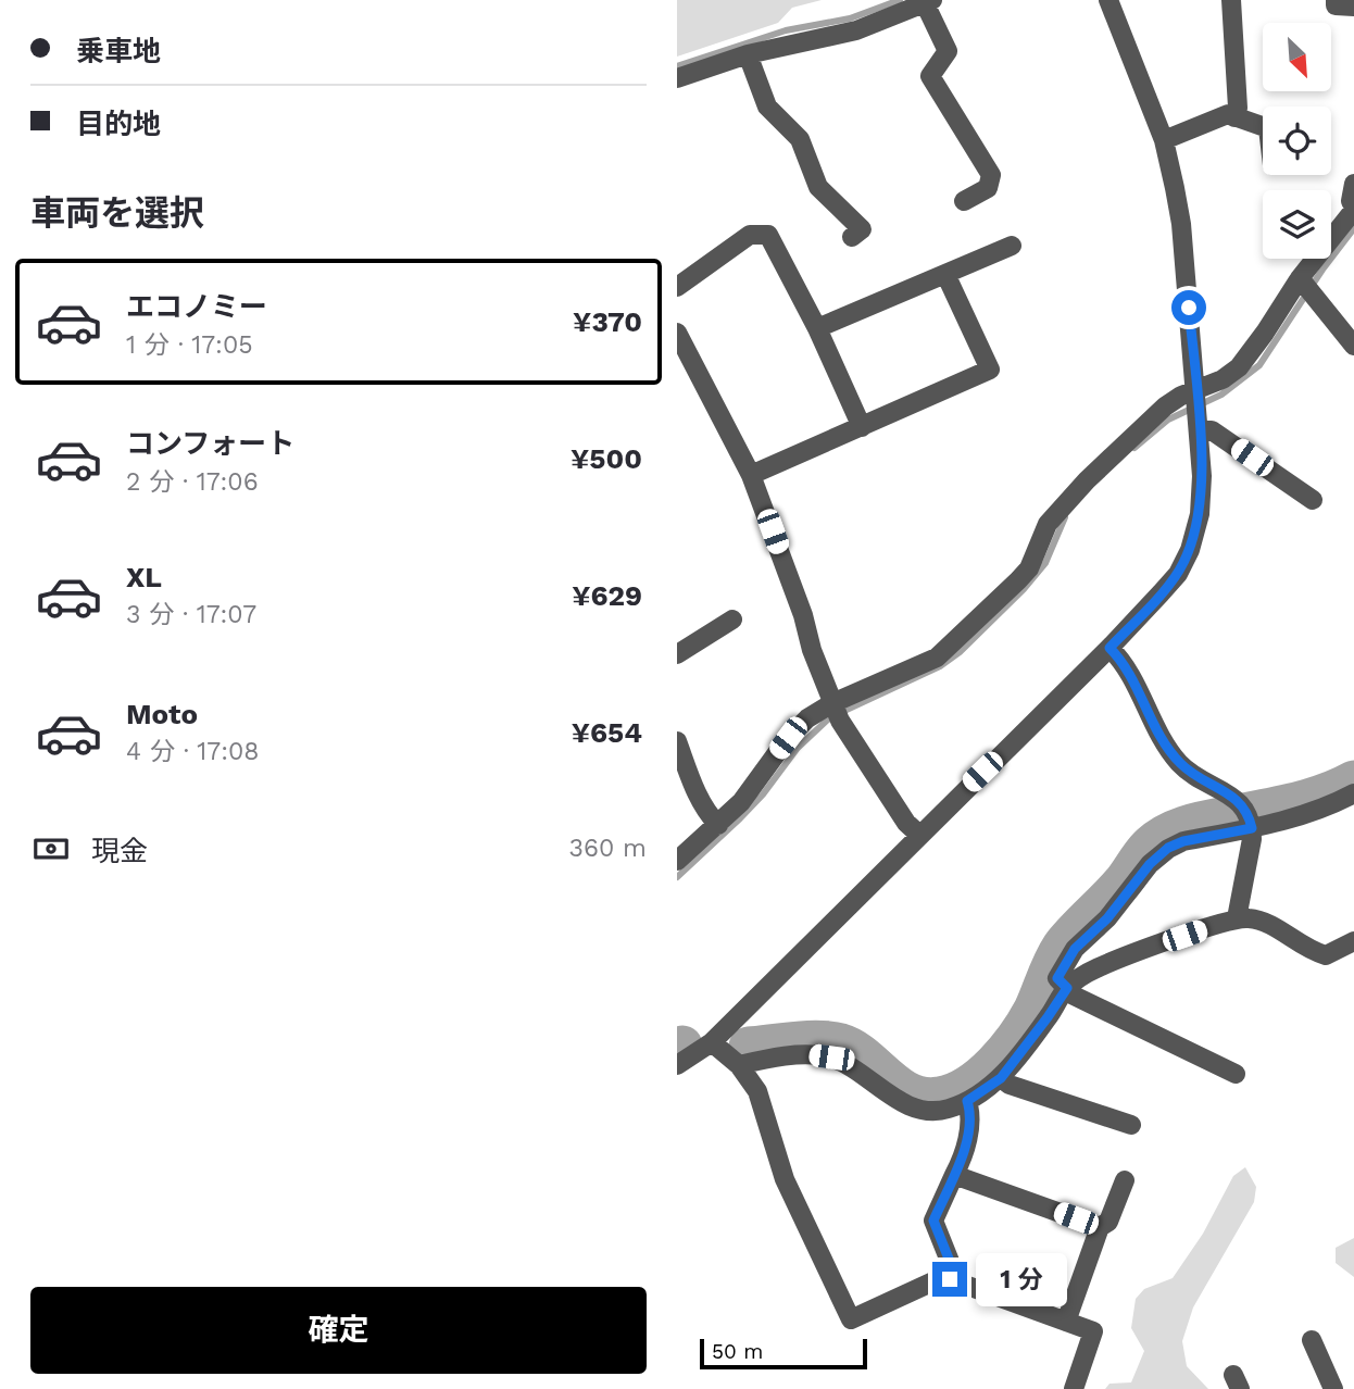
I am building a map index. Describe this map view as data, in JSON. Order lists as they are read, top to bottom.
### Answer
{
  "scale_bar": "50 m",
  "north": "bottom right",
  "page": {
    "banner": ["乗車地", "目的地"],
    "heading": "車両を選択",
    "list": [
      {
        "name": "エコノミー",
        "note": "1 分 · 17:05",
        "value": "¥370"
      },
      {
        "name": "コンフォート",
        "note": "2 分 · 17:06",
        "value": "¥500"
      },
      {
        "name": "XL",
        "note": "3 分 · 17:07",
        "value": "¥629"
      },
      {
        "name": "Moto",
        "note": "4 分 · 17:08",
        "value": "¥654"
      }
    ],
    "pay": ["現金", "360 m"],
    "bubble": "1 分",
    "buttons": "確定",
    "scale": "50 m"
  }
}
